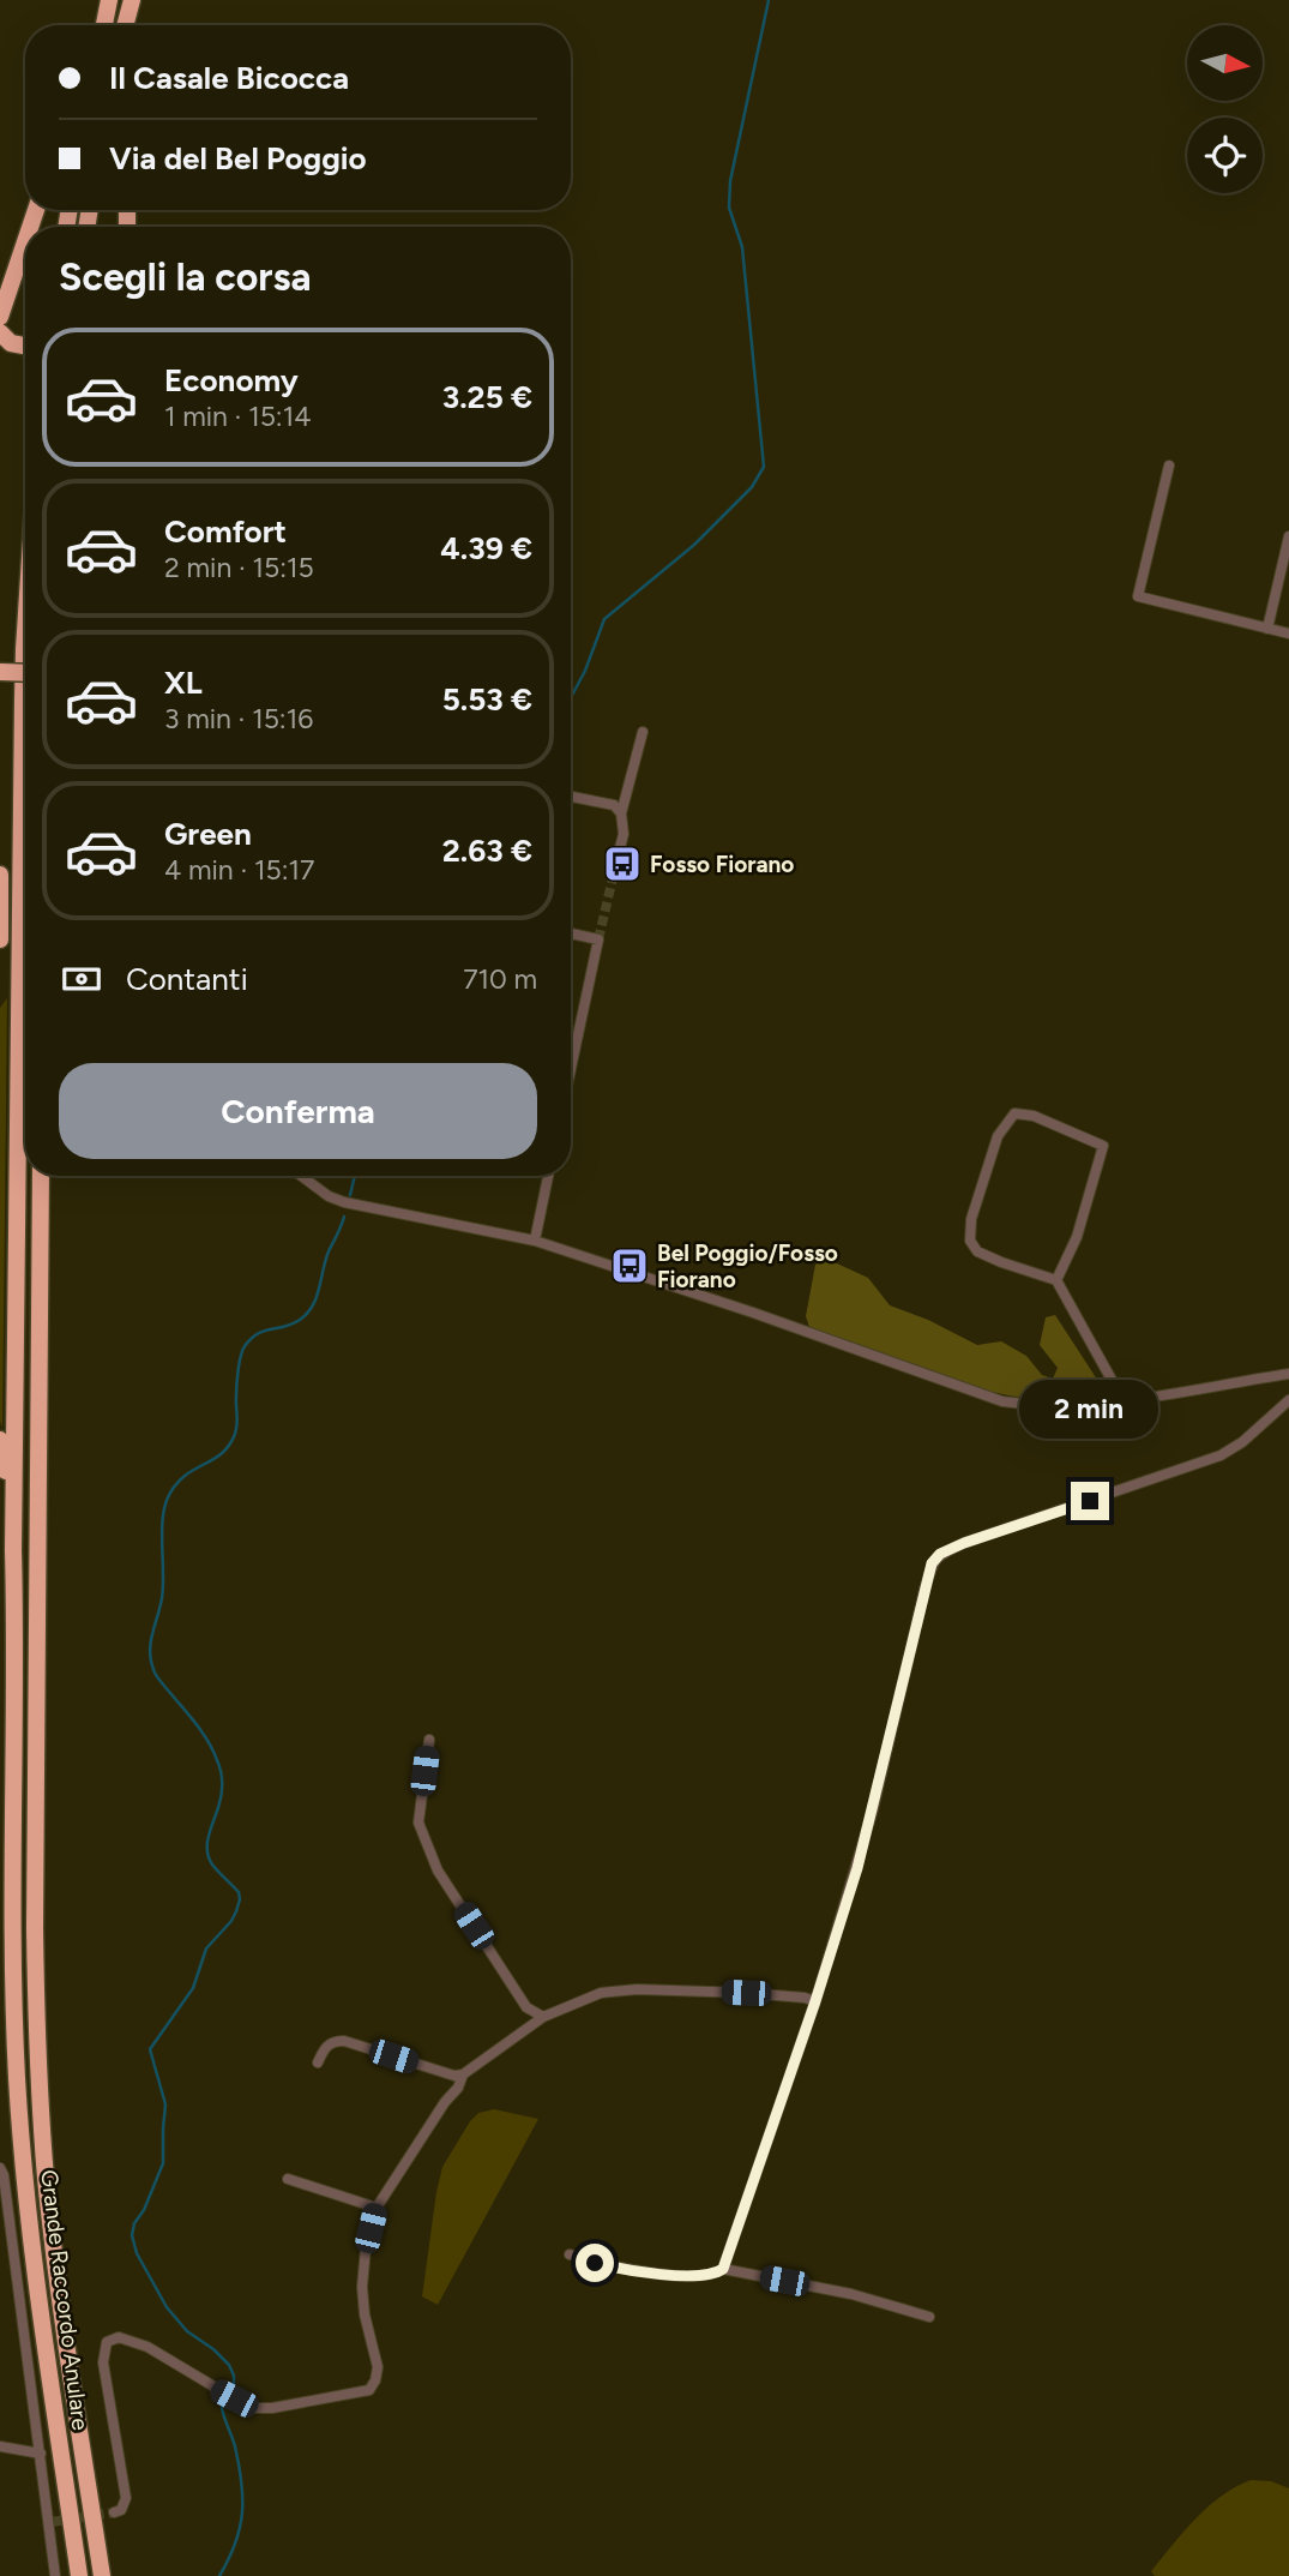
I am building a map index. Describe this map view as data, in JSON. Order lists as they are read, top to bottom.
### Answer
{
  "streets": {
    "highway": ["Grande Raccordo Anulare"]
  },
  "places": {
    "bus stop": ["Fosso Fiorano", "Bel Poggio/Fosso Fiorano"]
  },
  "north": "right",
  "page": {
    "banner": ["Il Casale Bicocca", "Via del Bel Poggio"],
    "heading": "Scegli la corsa",
    "list": [
      {
        "name": "Economy",
        "note": "1 min · 15:14",
        "value": "3.25 €"
      },
      {
        "name": "Comfort",
        "note": "2 min · 15:15",
        "value": "4.39 €"
      },
      {
        "name": "XL",
        "note": "3 min · 15:16",
        "value": "5.53 €"
      },
      {
        "name": "Green",
        "note": "4 min · 15:17",
        "value": "2.63 €"
      }
    ],
    "pay": ["Contanti", "710 m"],
    "buttons": "Conferma",
    "bubble": "2 min"
  }
}
